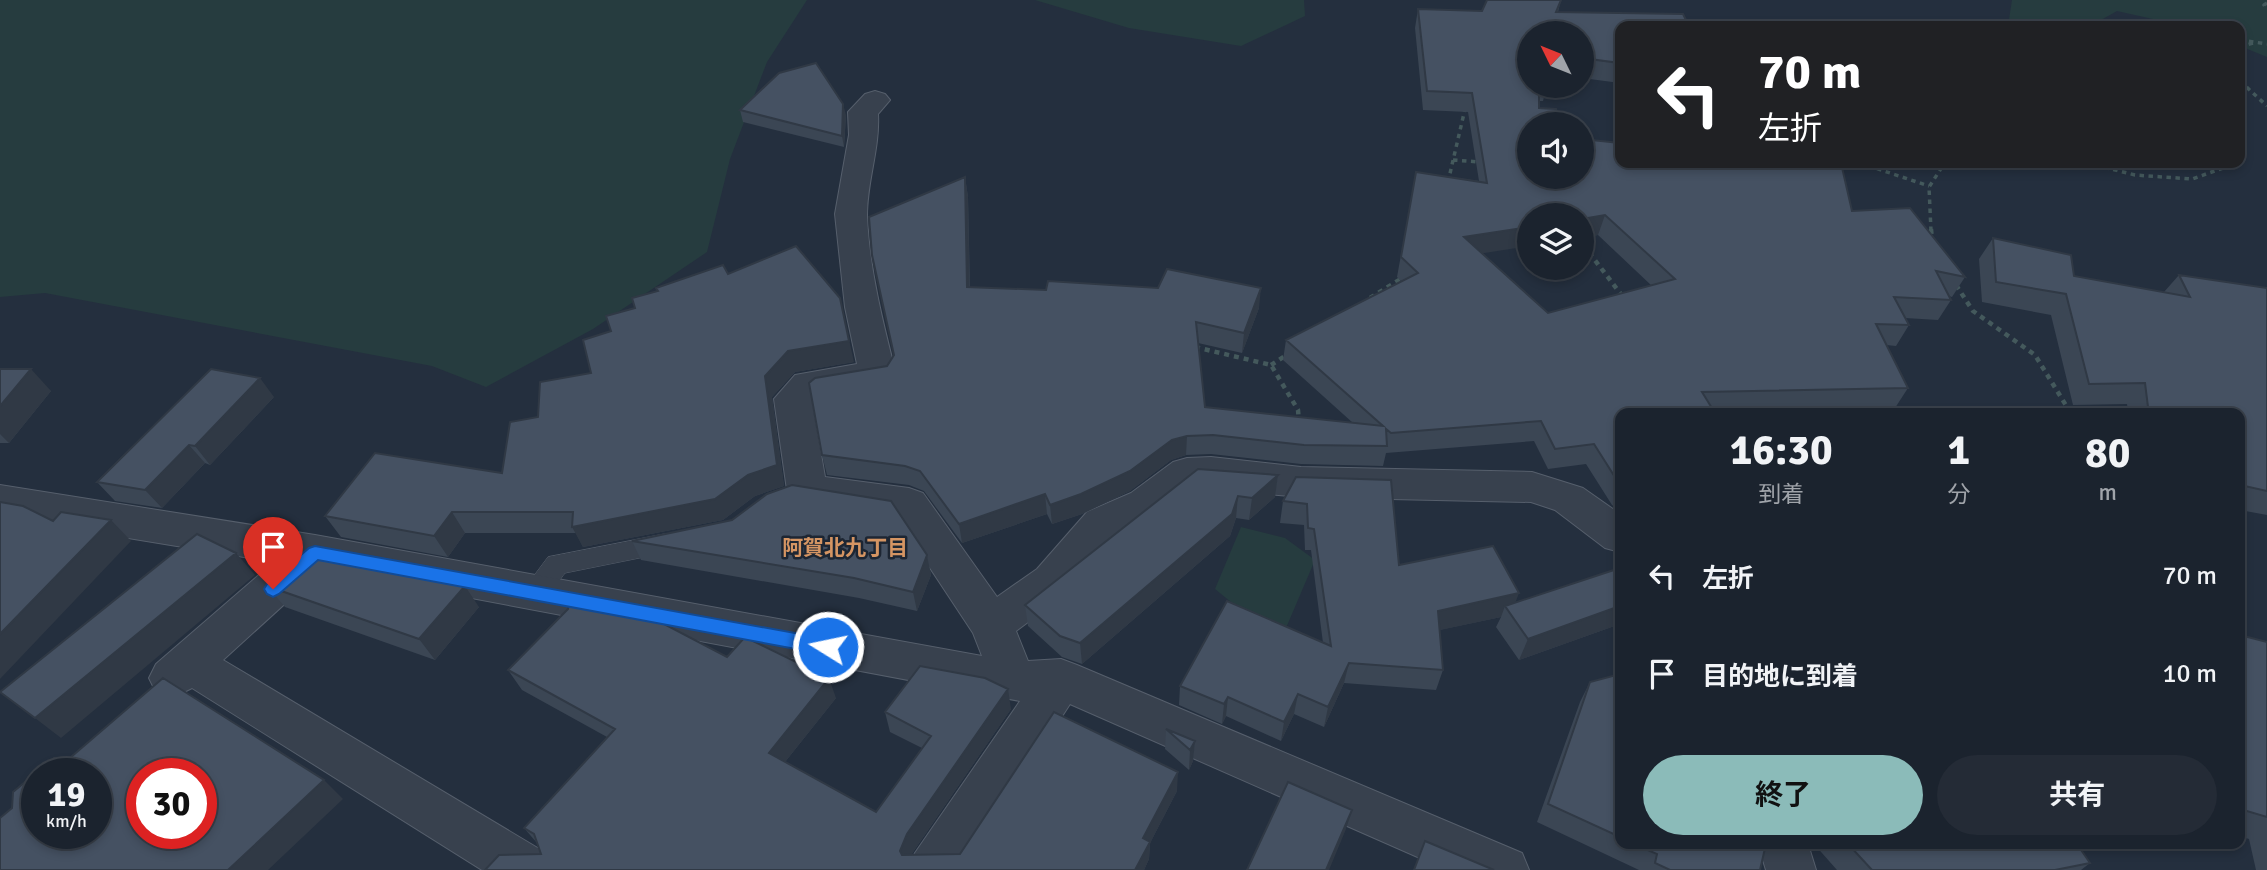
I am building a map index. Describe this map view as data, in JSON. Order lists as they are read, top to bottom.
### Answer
{
  "districts": ["阿賀北九丁目"],
  "north": "top left",
  "page": {
    "turn": ["70 m", "左折"],
    "eta": [
      "16:30",
      "到着",
      "1",
      "分",
      "80",
      "m"
    ],
    "list": [
      {
        "name": "左折",
        "value": "70 m"
      },
      {
        "name": "目的地に到着",
        "value": "10 m"
      }
    ],
    "buttons": ["終了", "共有"],
    "speed": "19 km/h",
    "limit": "30"
  }
}
